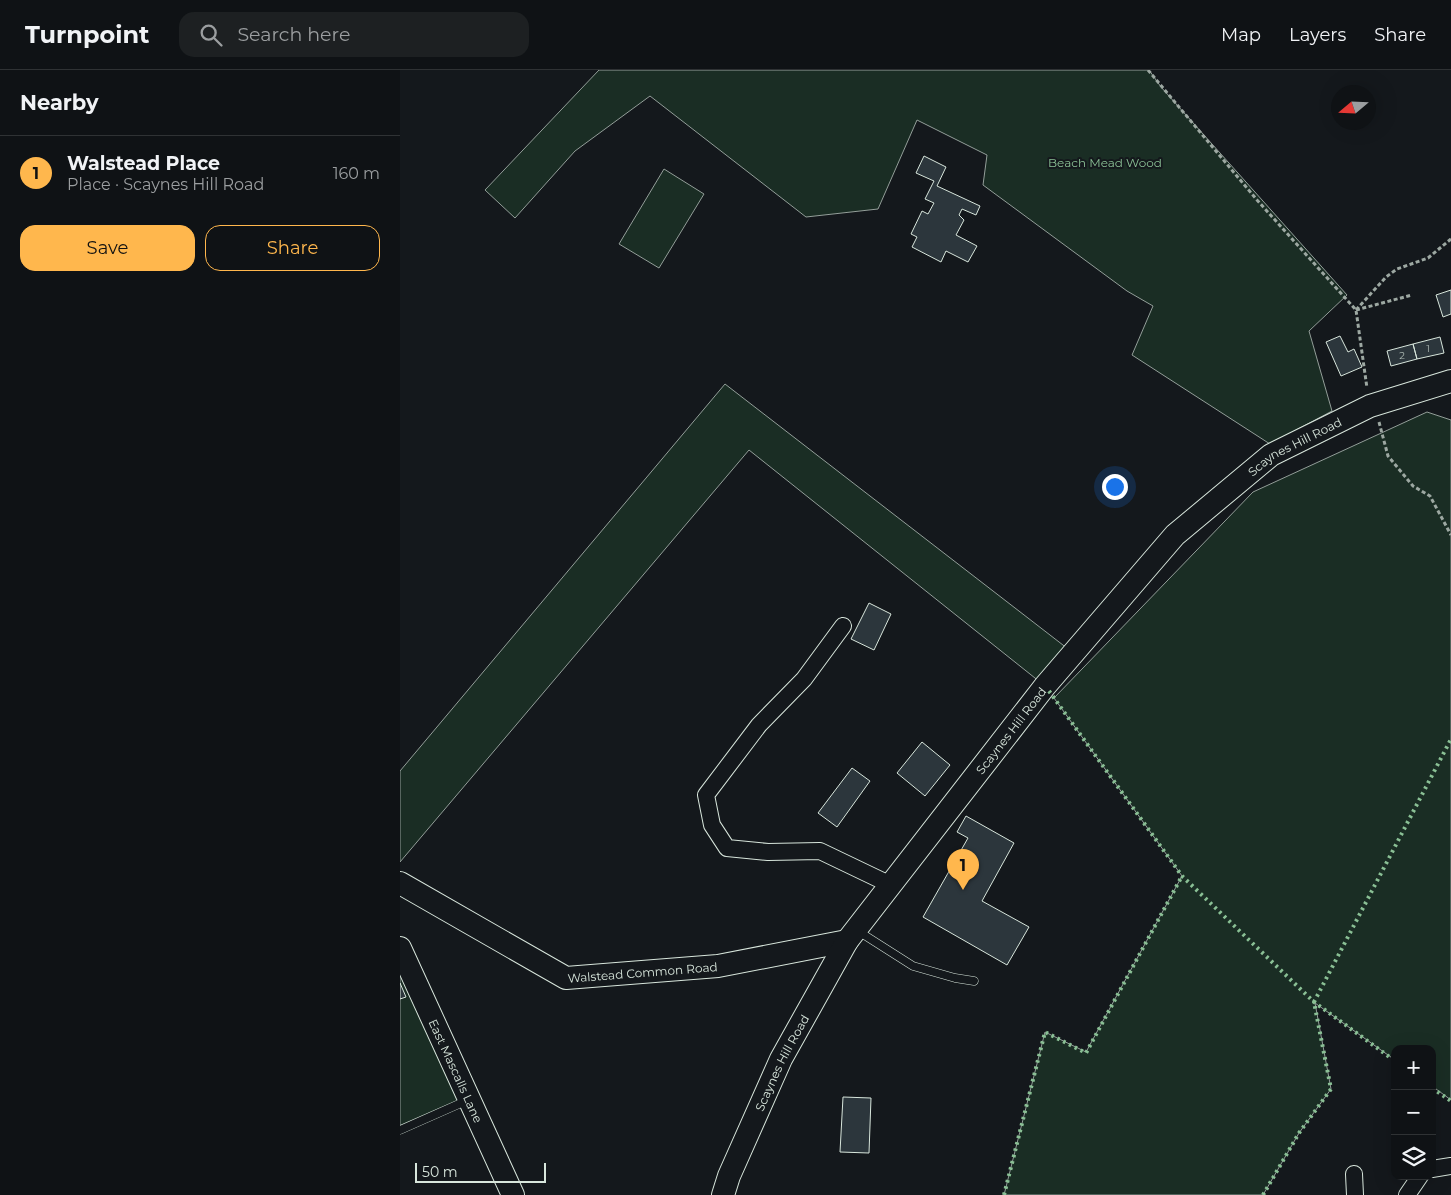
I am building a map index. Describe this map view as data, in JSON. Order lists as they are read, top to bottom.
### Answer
{
  "streets": {
    "main road": ["Scaynes Hill Road", "Walstead Common Road", "East Mascalls Lane"]
  },
  "crossings": [
    ["Scaynes Hill Road", "Walstead Common Road"]
  ],
  "parks": ["Beach Mead Wood"],
  "house_numbers": ["1", "2"],
  "scale_bar": "50 m",
  "north": "left",
  "page": {
    "header": "Turnpoint",
    "search": "Search here",
    "nav": ["Map", "Layers", "Share"],
    "heading": "Nearby",
    "list": [
      {
        "mark": "1",
        "name": "Walstead Place",
        "note": "Place · Scaynes Hill Road",
        "value": "160 m"
      }
    ],
    "buttons": ["Save", "Share"],
    "pins": "1",
    "map_buttons": ["+", "−"],
    "scale": "50 m"
  }
}
